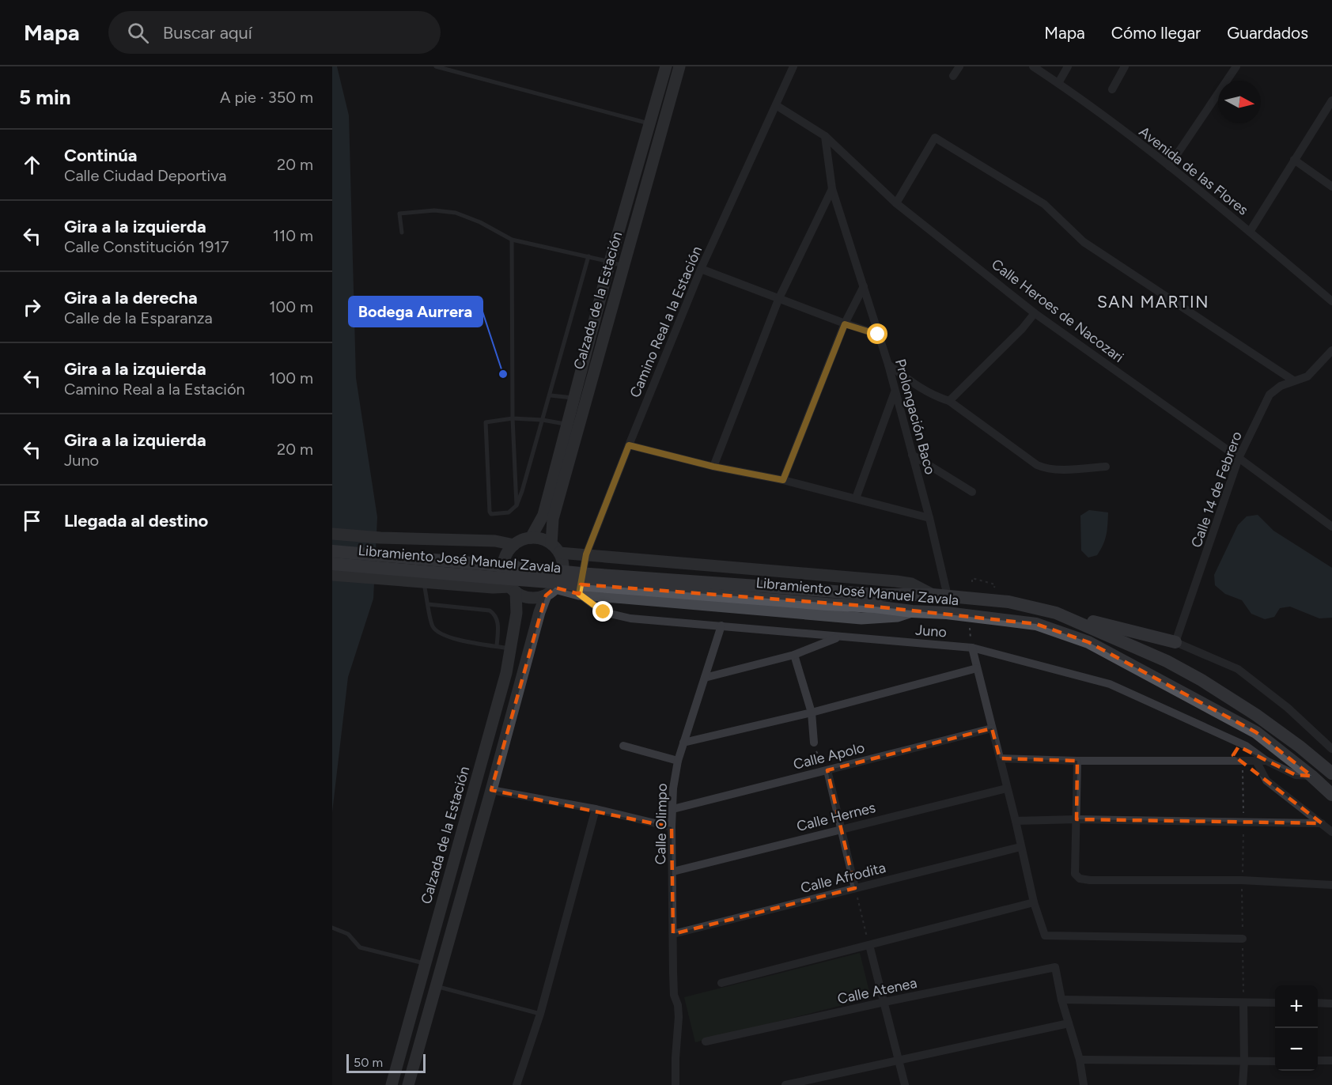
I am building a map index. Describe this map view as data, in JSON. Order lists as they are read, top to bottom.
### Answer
{
  "streets": {
    "main road": ["Calzada de la Estación", "Libramiento José Manuel Zavala"],
    "street": [
      "Avenida de las Flores",
      "Calle Heroes de Nacozari",
      "Camino Real a la Estación",
      "Prolongación Baco",
      "Calle 14 de Febrero",
      "Juno",
      "Calle Apolo",
      "Calle Hernes",
      "Calle Olimpo",
      "Calle Afrodita",
      "Calle Atenea"
    ]
  },
  "crossings": [
    ["Calle Heroes de Nacozari", "Camino Real a la Estación"],
    ["Calle Heroes de Nacozari", "Prolongación Baco"],
    ["Calle Heroes de Nacozari", "Calle 14 de Febrero"],
    ["Camino Real a la Estación", "Libramiento José Manuel Zavala"],
    ["Camino Real a la Estación", "Juno"],
    ["Prolongación Baco", "Libramiento José Manuel Zavala"],
    ["Libramiento José Manuel Zavala", "Juno"],
    ["Juno", "Calle Olimpo"],
    ["Calle Apolo", "Calle Olimpo"],
    ["Calle Hernes", "Calle Olimpo"],
    ["Calle Olimpo", "Calle Afrodita"]
  ],
  "districts": ["SAN MARTIN"],
  "places": ["Bodega Aurrera"],
  "scale_bar": "50 m",
  "north": "right",
  "page": {
    "header": "Mapa",
    "search": "Buscar aquí",
    "nav": ["Mapa", "Cómo llegar", "Guardados"],
    "heading": ["5 min", "A pie · 350 m"],
    "list": [
      ["Continúa", "Calle Ciudad Deportiva", "20 m"],
      ["Gira a la izquierda", "Calle Constitución 1917", "110 m"],
      ["Gira a la derecha", "Calle de la Esparanza", "100 m"],
      ["Gira a la izquierda", "Camino Real a la Estación", "100 m"],
      ["Gira a la izquierda", "Juno", "20 m"],
      "Llegada al destino"
    ],
    "map_buttons": ["+", "−"],
    "scale": "50 m"
  }
}
